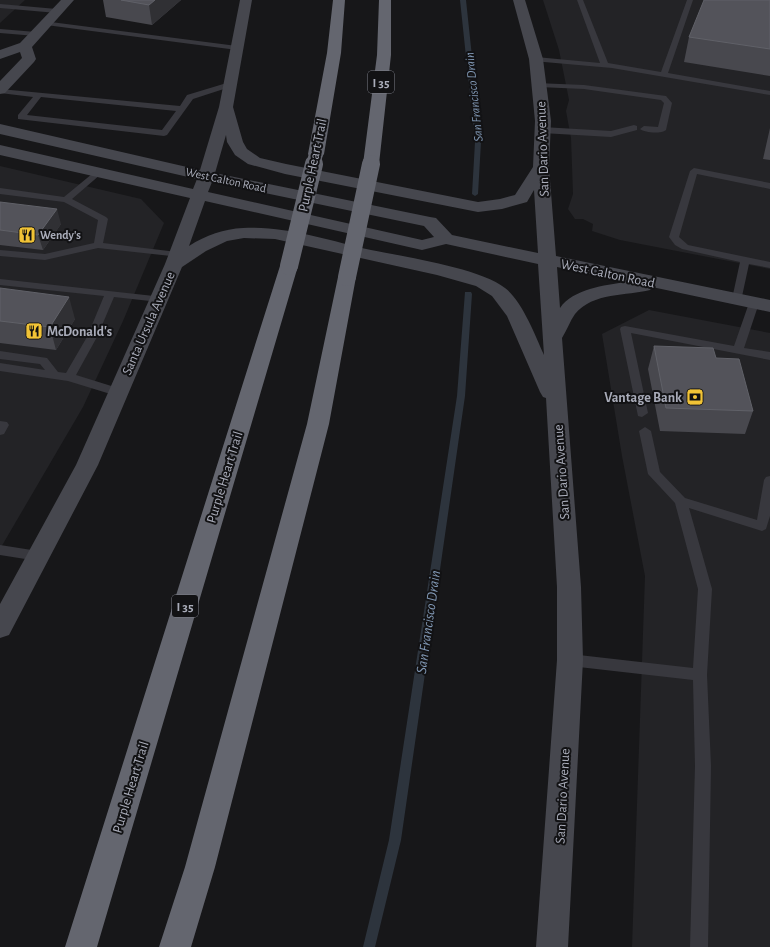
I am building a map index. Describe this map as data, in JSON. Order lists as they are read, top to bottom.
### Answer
{
  "streets": {
    "highway": ["I 35", "Purple Heart Trail"],
    "main road": ["San Dario Avenue", "West Calton Road", "Santa Ursula Avenue"]
  },
  "crossings": [
    ["San Dario Avenue", "West Calton Road"],
    ["West Calton Road", "Santa Ursula Avenue"]
  ],
  "water": ["San Francisco Drain"],
  "places": {
    "restaurant": ["Wendy's", "McDonald's"],
    "bank": ["Vantage Bank"]
  }
}
